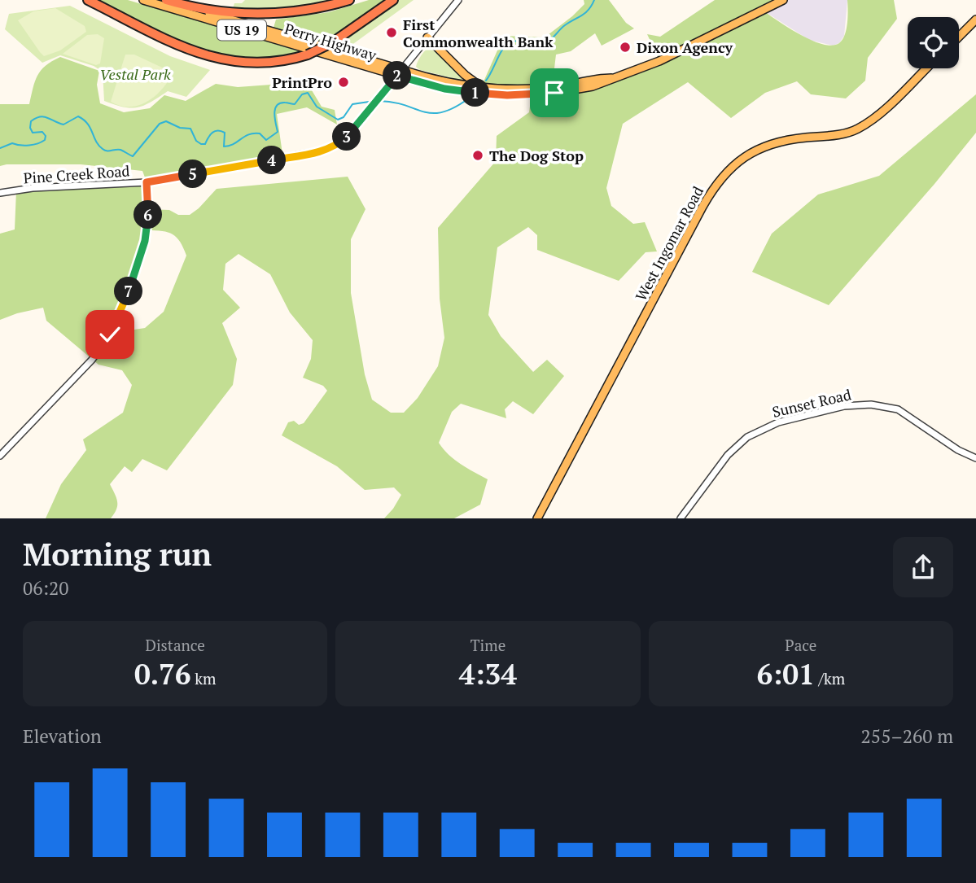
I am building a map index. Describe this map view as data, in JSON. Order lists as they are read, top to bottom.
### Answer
{
  "streets": {
    "highway": ["US 19", "Perry Highway"],
    "main road": ["West Ingomar Road"],
    "street": ["Pine Creek Road", "Sunset Road"]
  },
  "crossings": [
    ["Perry Highway", "Pine Creek Road"]
  ],
  "parks": ["Vestal Park"],
  "places": [
    "First Commonwealth Bank",
    "Dixon Agency",
    "PrintPro",
    "The Dog Stop"
  ],
  "page": {
    "pins": [
      "2",
      "1",
      "3",
      "4",
      "5",
      "6",
      "7"
    ],
    "heading": ["Morning run", "06:20"],
    "stats": [
      ["Distance", "0.76 km"],
      ["Time", "4:34"],
      ["Pace", "6:01 /km"]
    ],
    "chart": ["Elevation", "255–260 m"]
  }
}
